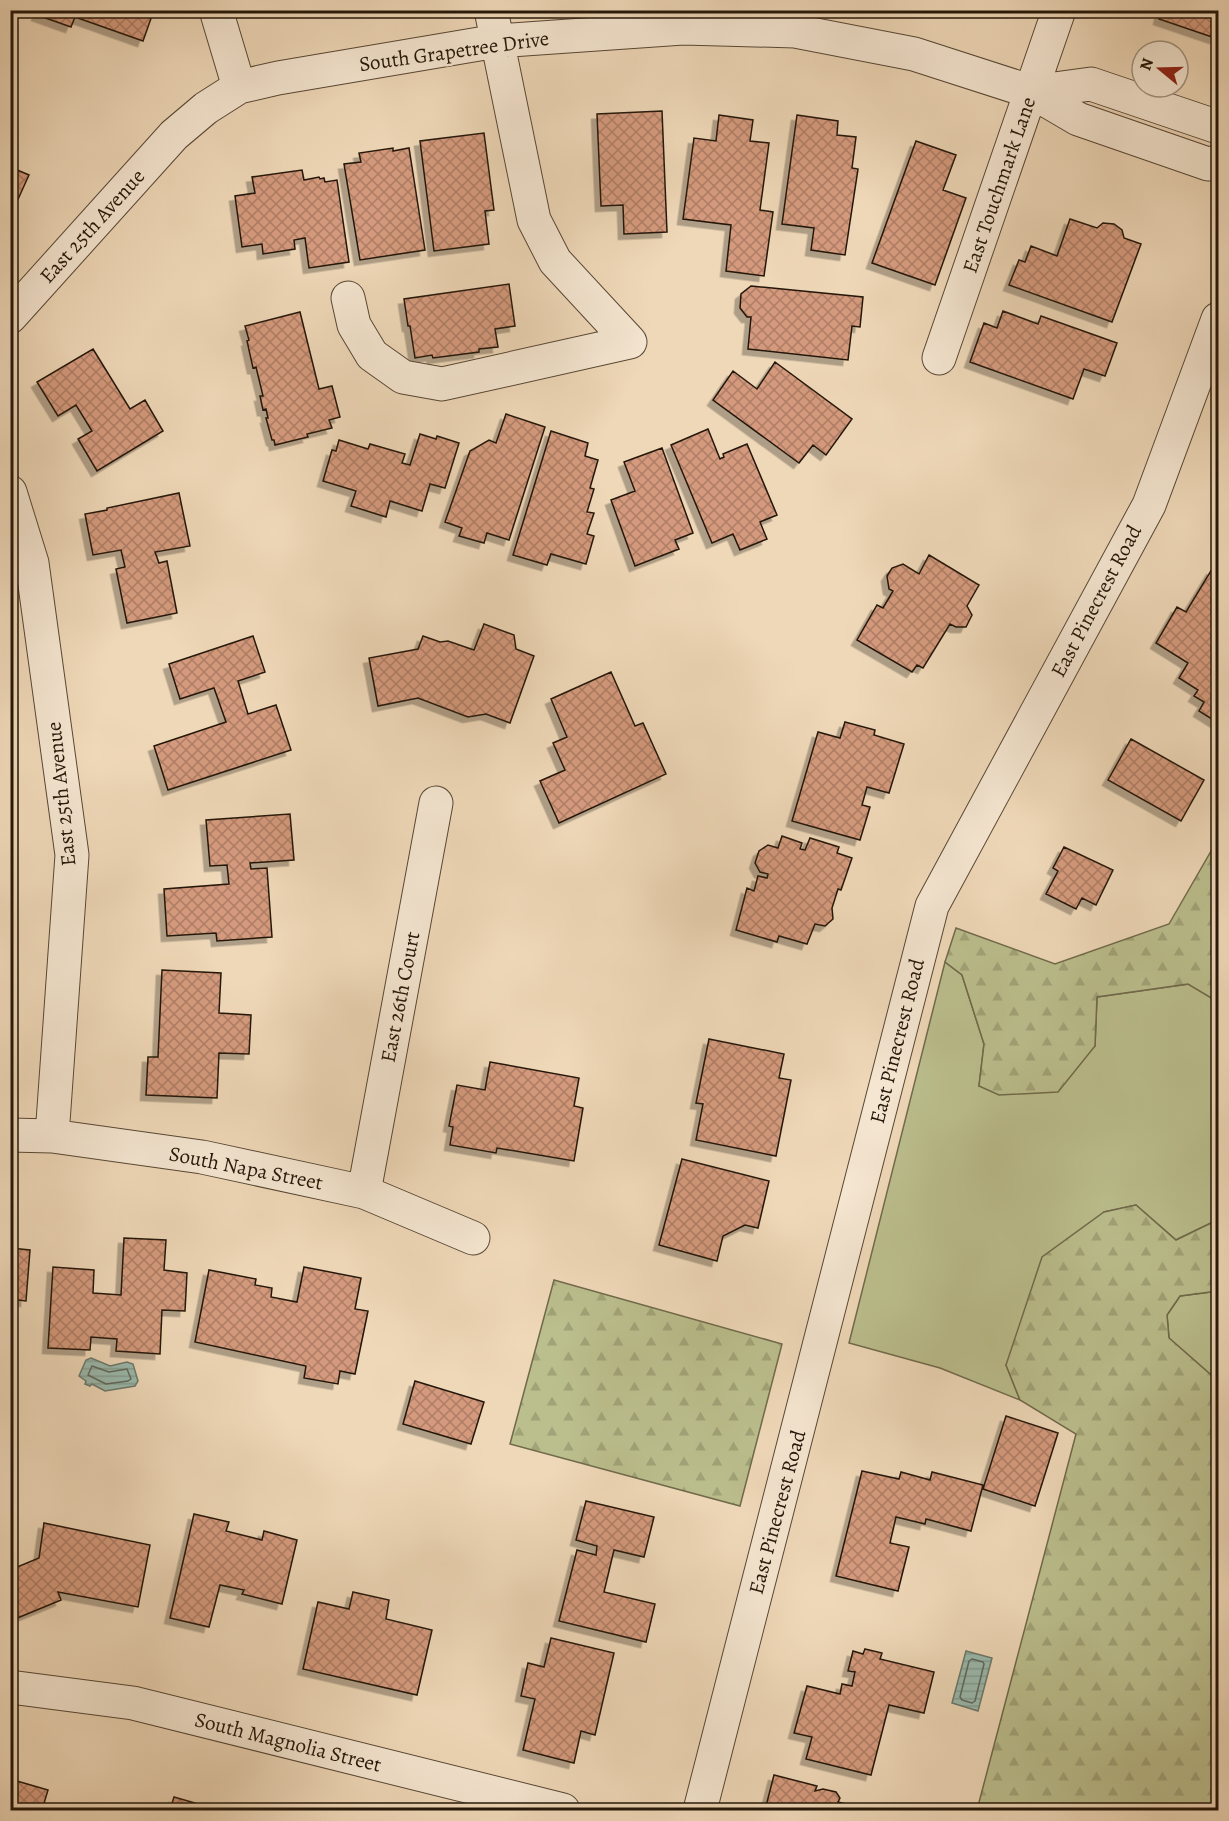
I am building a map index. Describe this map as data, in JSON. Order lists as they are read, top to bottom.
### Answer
{
  "streets": {
    "street": [
      "South Grapetree Drive",
      "East Touchmark Lane",
      "East 25th Avenue",
      "East Pinecrest Road",
      "East 26th Court",
      "South Napa Street",
      "South Magnolia Street"
    ]
  },
  "crossings": [
    ["South Grapetree Drive", "East Touchmark Lane"],
    ["South Grapetree Drive", "East 25th Avenue"],
    ["East 25th Avenue", "South Napa Street"],
    ["East 26th Court", "South Napa Street"]
  ],
  "north": "left"
}
